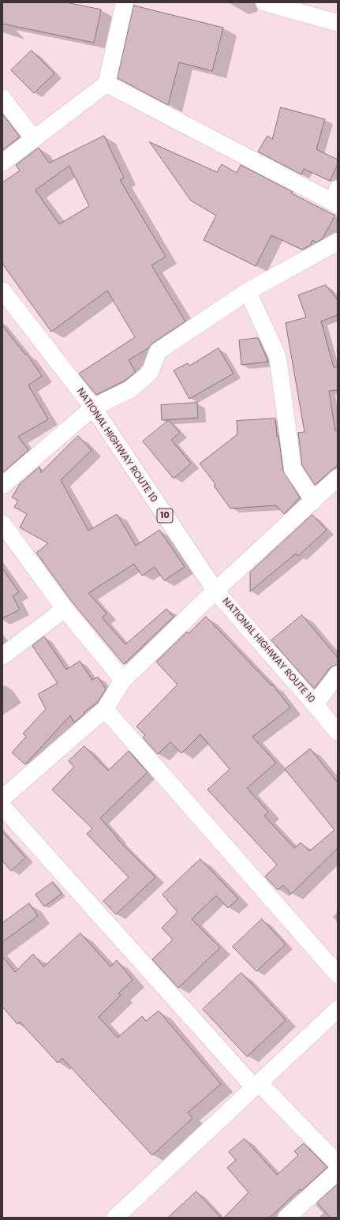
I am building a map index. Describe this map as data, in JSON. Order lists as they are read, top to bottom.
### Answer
{
  "streets": {
    "main road": ["NATIONAL HIGHWAY ROUTE 10", "10"]
  }
}
